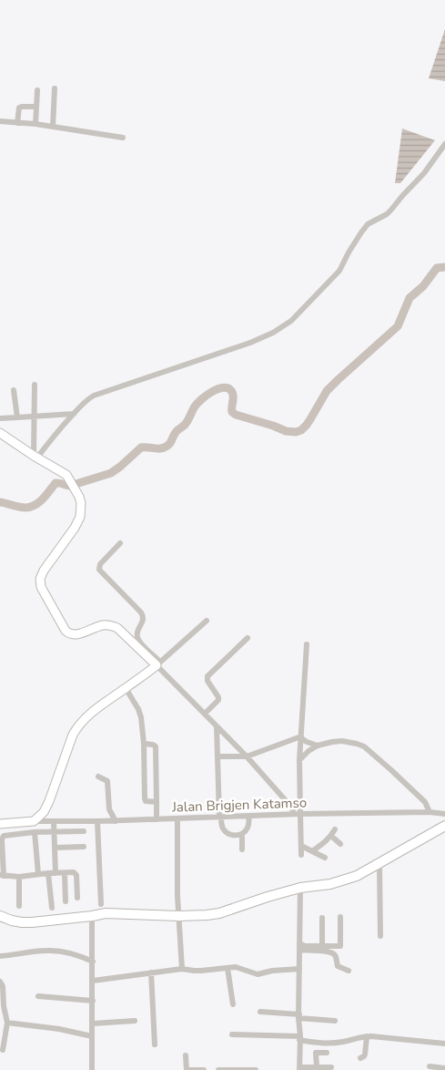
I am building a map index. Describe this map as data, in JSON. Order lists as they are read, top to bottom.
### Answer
{
  "streets": {
    "street": ["Jalan Brigjen Katamso"]
  }
}
